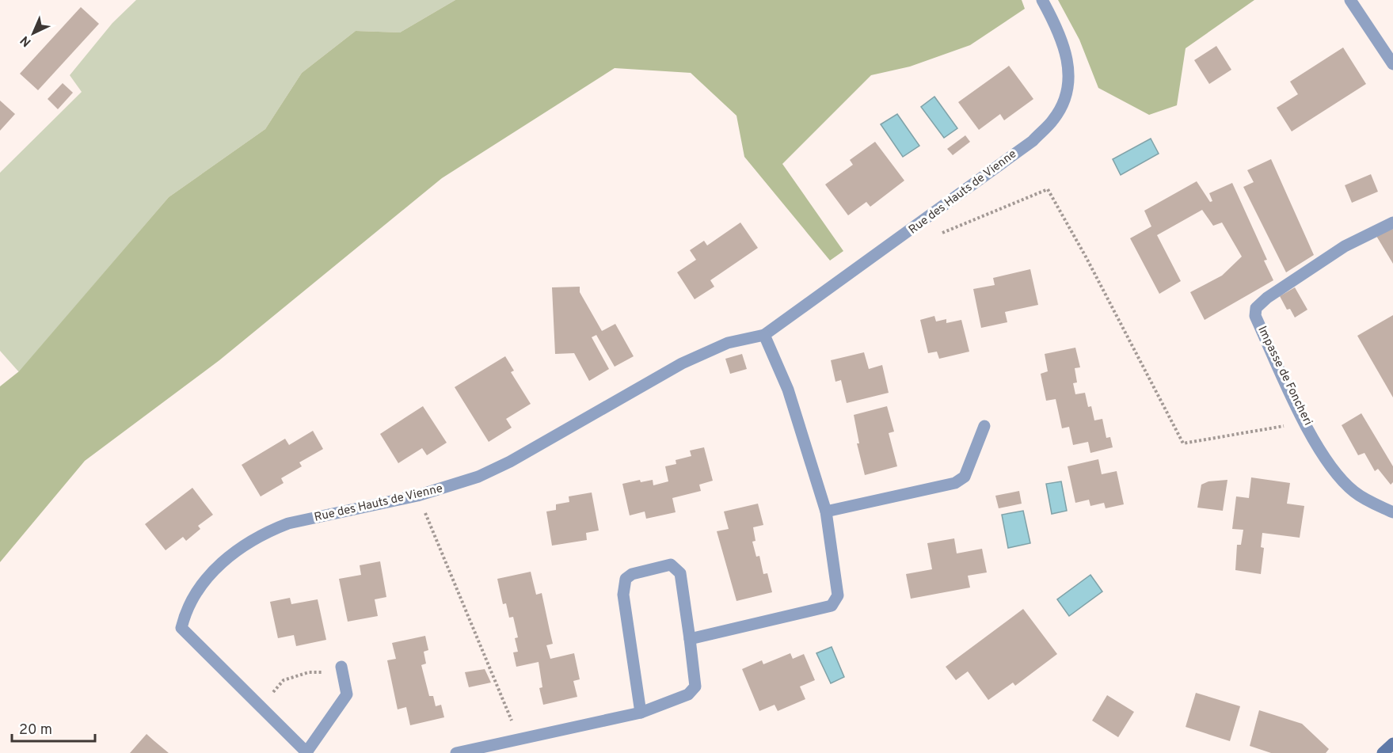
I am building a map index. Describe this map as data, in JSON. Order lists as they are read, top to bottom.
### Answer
{
  "streets": {
    "street": ["Rue des Hauts de Vienne", "Impasse de Foncheri"]
  },
  "scale_bar": "20 m",
  "north": "bottom left"
}
